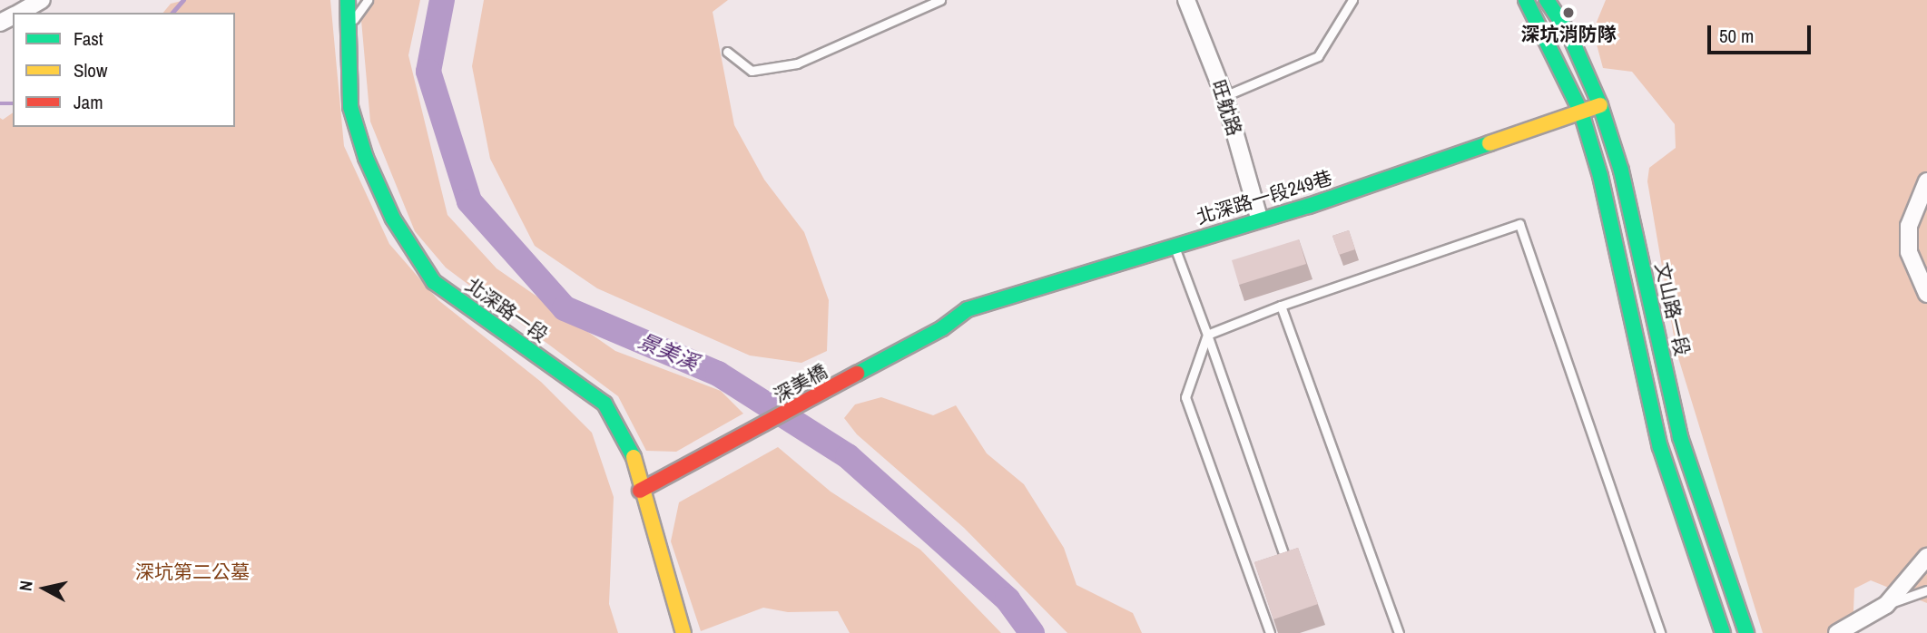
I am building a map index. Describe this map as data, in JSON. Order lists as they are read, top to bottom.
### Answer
{
  "streets": {
    "main road": [
      "北深路一段249巷",
      "文山路一段",
      "北深路一段",
      "深美橋"
    ],
    "street": ["旺躭路"]
  },
  "crossings": [
    ["旺躭路", "北深路一段249巷"],
    ["北深路一段249巷", "文山路一段"],
    ["北深路一段249巷", "深美橋"],
    ["北深路一段", "深美橋"]
  ],
  "water": ["景美溪"],
  "parks": ["深坑第二公墓"],
  "places": ["深坑消防隊"],
  "legend": ["Fast", "Slow", "Jam"],
  "scale_bar": "50 m",
  "north": "left"
}
